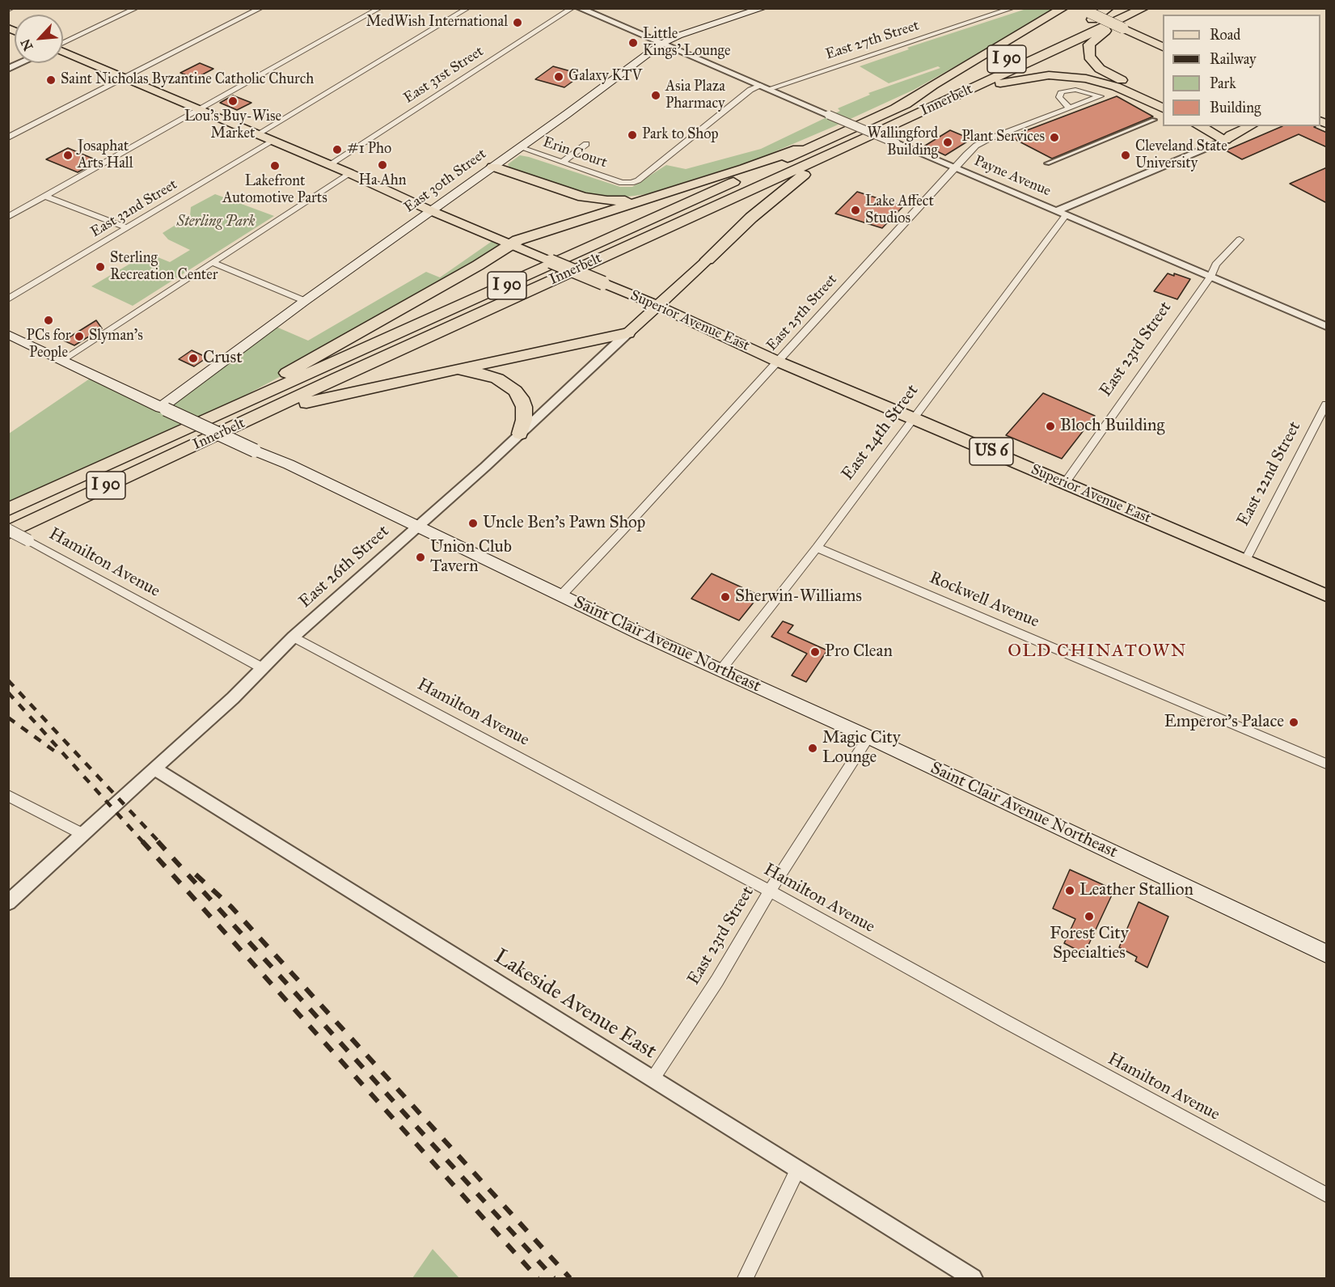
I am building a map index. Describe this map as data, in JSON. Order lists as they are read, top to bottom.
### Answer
{
  "streets": {
    "highway": ["I 90", "Innerbelt"],
    "main road": [
      "East 30th Street",
      "Superior Avenue East",
      "US 6",
      "East 26th Street",
      "Saint Clair Avenue Northeast"
    ],
    "street": [
      "East 27th Street",
      "East 31st Street",
      "Erin Court",
      "Payne Avenue",
      "East 32nd Street",
      "East 25th Street",
      "East 23rd Street",
      "East 24th Street",
      "East 22nd Street",
      "Hamilton Avenue",
      "Rockwell Avenue",
      "Lakeside Avenue East"
    ]
  },
  "crossings": [
    ["East 27th Street", "Erin Court"],
    ["East 27th Street", "Payne Avenue"],
    ["East 31st Street", "Superior Avenue East"],
    ["Innerbelt", "Hamilton Avenue"],
    ["Erin Court", "East 30th Street"],
    ["Payne Avenue", "East 30th Street"],
    ["Payne Avenue", "East 25th Street"],
    ["Payne Avenue", "East 23rd Street"],
    ["Payne Avenue", "East 24th Street"],
    ["East 30th Street", "Superior Avenue East"],
    ["East 30th Street", "Saint Clair Avenue Northeast"],
    ["East 32nd Street", "Superior Avenue East"],
    ["East 25th Street", "Superior Avenue East"],
    ["East 25th Street", "Saint Clair Avenue Northeast"],
    ["Superior Avenue East", "East 23rd Street"],
    ["Superior Avenue East", "East 24th Street"],
    ["Superior Avenue East", "East 22nd Street"],
    ["Superior Avenue East", "East 26th Street"],
    ["East 23rd Street", "Hamilton Avenue"],
    ["East 23rd Street", "Saint Clair Avenue Northeast"],
    ["East 23rd Street", "Lakeside Avenue East"],
    ["East 24th Street", "Rockwell Avenue"],
    ["East 24th Street", "Saint Clair Avenue Northeast"],
    ["Hamilton Avenue", "East 26th Street"],
    ["East 26th Street", "Saint Clair Avenue Northeast"],
    ["East 26th Street", "Lakeside Avenue East"]
  ],
  "districts": ["OLD CHINATOWN"],
  "parks": ["Sterling Park"],
  "places": [
    "MedWish International",
    "Little Kings' Lounge",
    "Galaxy KTV",
    "Saint Nicholas Byzantine Catholic Church",
    "Asia Plaza Pharmacy",
    "Lou's Buy-Wise Market",
    "Park to Shop",
    "Plant Services",
    "Wallingford Building",
    "#1 Pho",
    "Josaphat Arts Hall",
    "Cleveland State University",
    "Ha Ahn",
    "Lakefront Automotive Parts",
    "Lake Affect Studios",
    "Sterling Recreation Center",
    "PCs for People",
    "Slyman's",
    "Crust",
    "Bloch Building",
    "Uncle Ben's Pawn Shop",
    "Union Club Tavern",
    "Sherwin-Williams",
    "Pro Clean",
    "Emperor's Palace",
    "Magic City Lounge",
    "Leather Stallion",
    "Forest City Specialties"
  ],
  "legend": [
    "Road",
    "Railway",
    "Park",
    "Building"
  ],
  "north": "bottom left"
}
